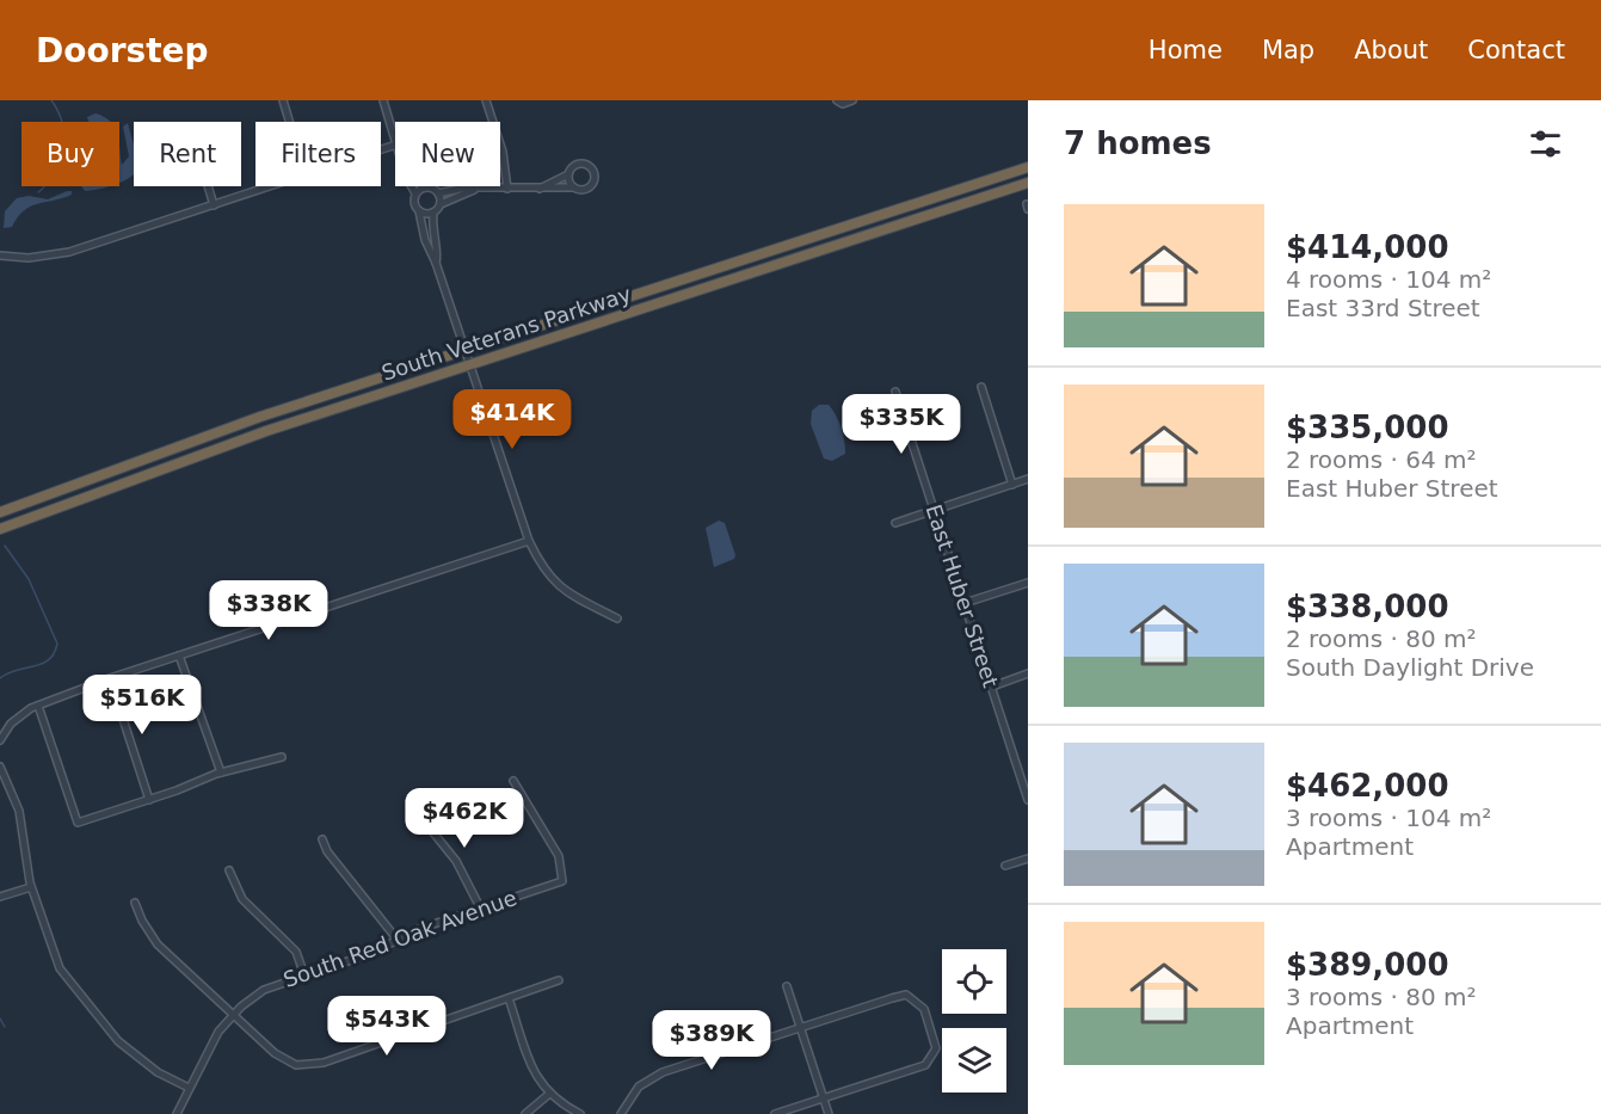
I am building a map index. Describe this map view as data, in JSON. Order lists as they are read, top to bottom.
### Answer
{
  "streets": {
    "highway": ["South Veterans Parkway"],
    "street": ["East Huber Street", "South Red Oak Avenue"]
  },
  "page": {
    "header": "Doorstep",
    "nav": [
      "Home",
      "Map",
      "About",
      "Contact"
    ],
    "heading": "7 homes",
    "chip": [
      "Buy",
      "Rent",
      "Filters",
      "New"
    ],
    "list": [
      {
        "name": "$414,000",
        "note": "4 rooms · 104 m² · East 33rd Street"
      },
      {
        "name": "$335,000",
        "note": "2 rooms · 64 m² · East Huber Street"
      },
      {
        "name": "$338,000",
        "note": "2 rooms · 80 m² · South Daylight Drive"
      },
      {
        "name": "$462,000",
        "note": "3 rooms · 104 m² · Apartment"
      },
      {
        "name": "$389,000",
        "note": "3 rooms · 80 m² · Apartment"
      }
    ],
    "price": [
      "$414K",
      "$335K",
      "$338K",
      "$516K",
      "$462K",
      "$543K",
      "$389K"
    ]
  }
}
